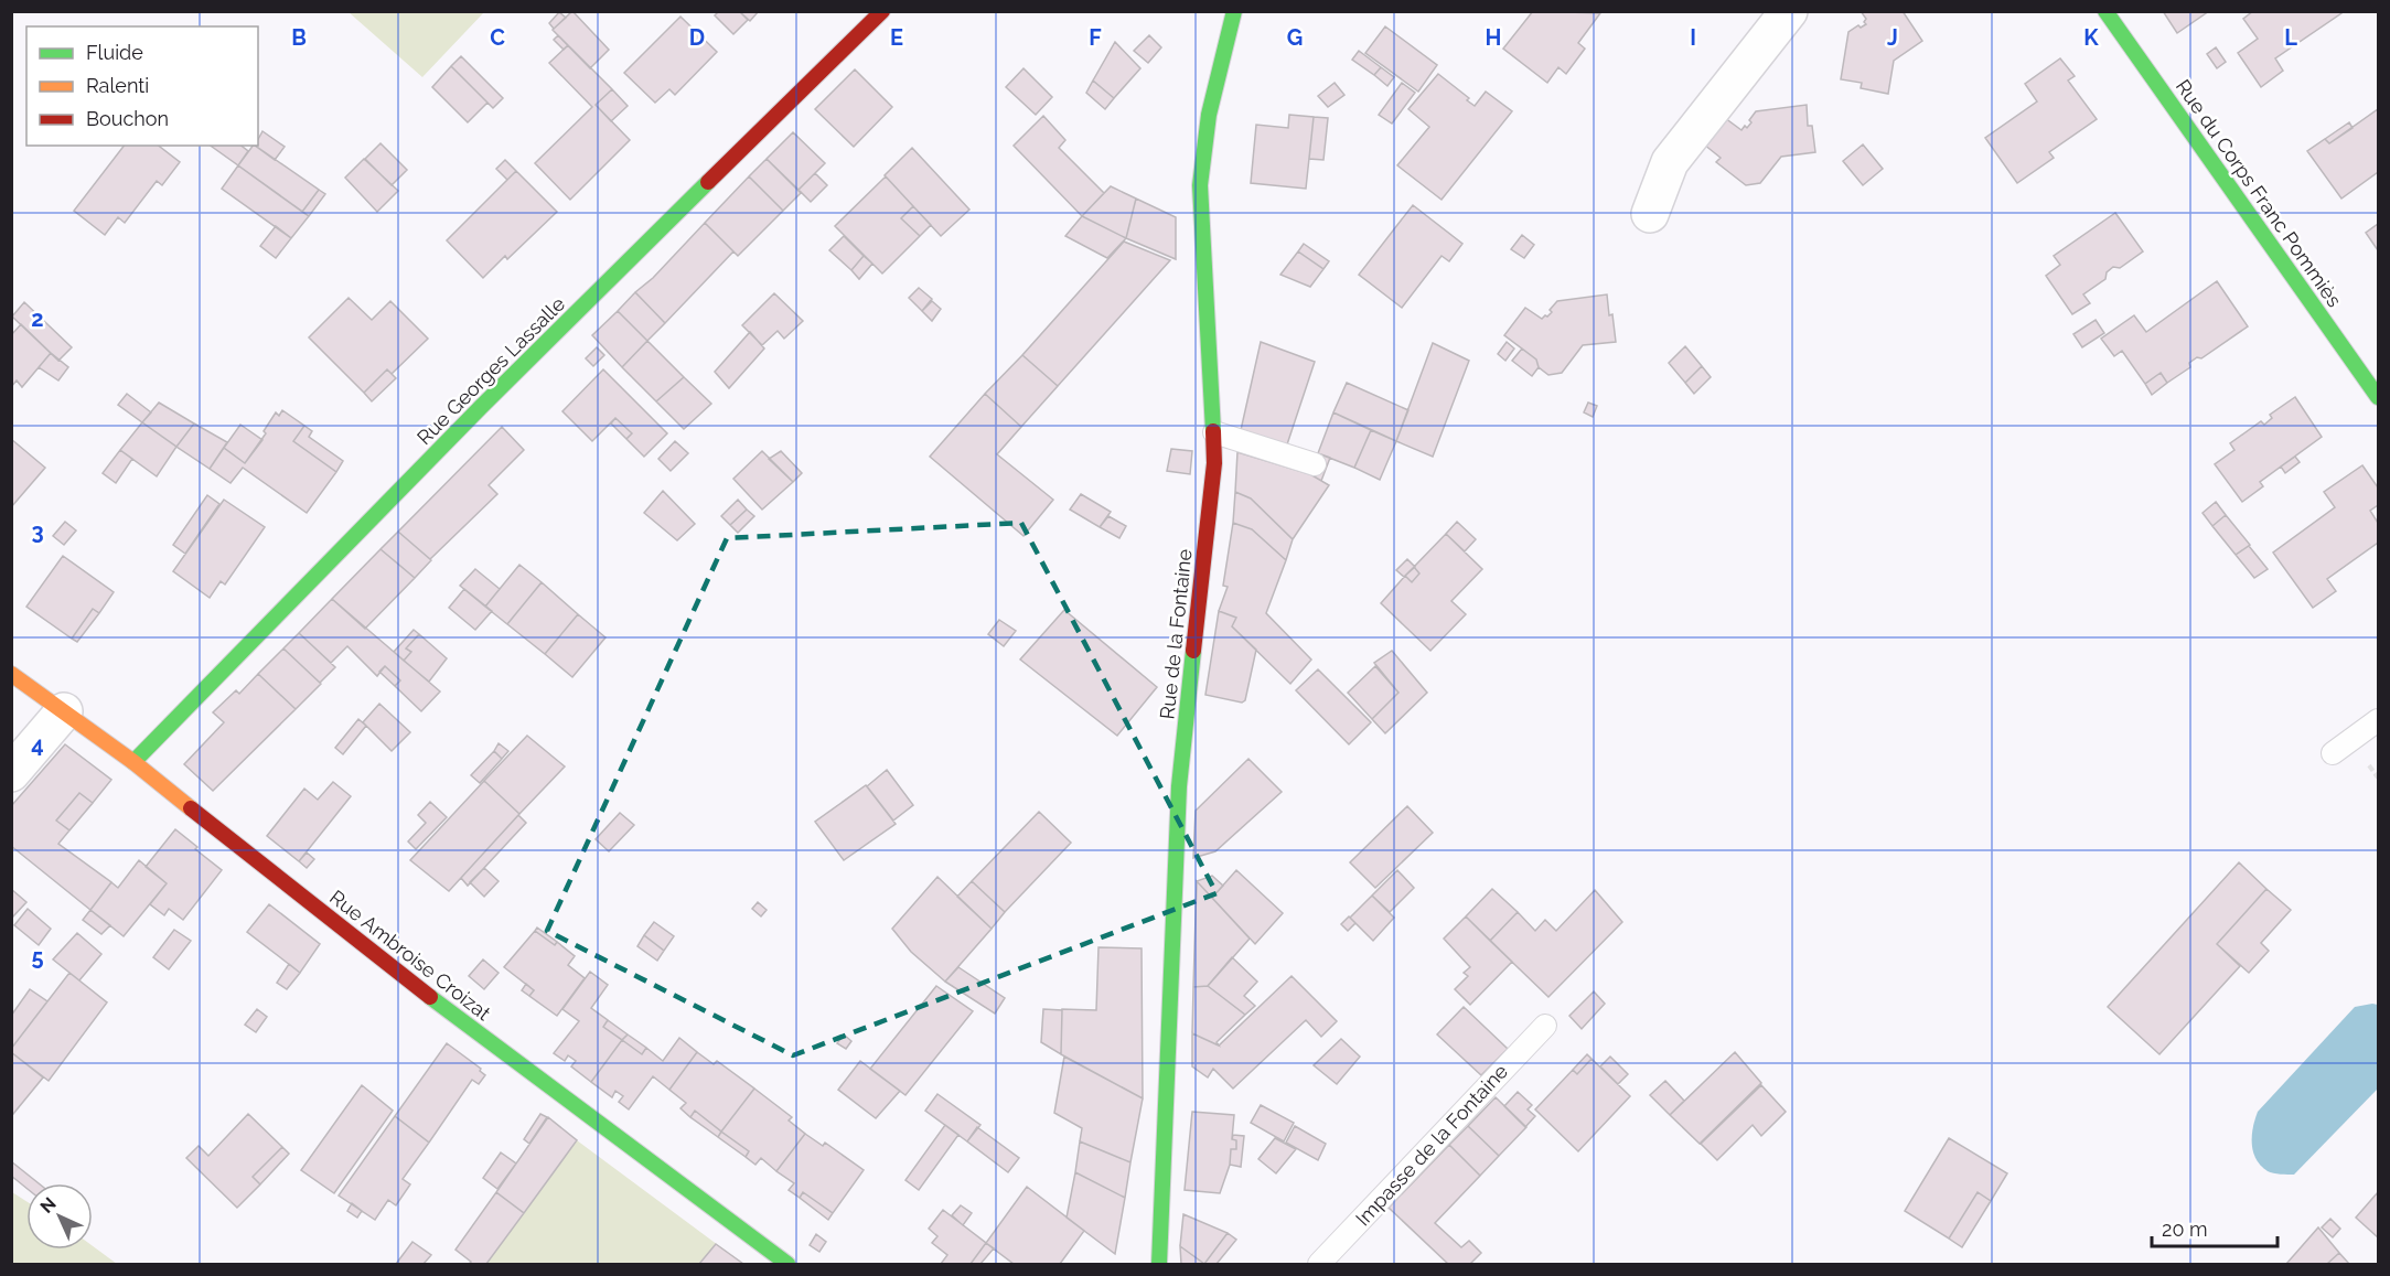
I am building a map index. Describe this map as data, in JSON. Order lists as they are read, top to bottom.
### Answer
{
  "streets": {
    "street": [
      "Rue du Corps Franc Pommiès",
      "Rue Georges Lassalle",
      "Rue de la Fontaine",
      "Rue Ambroise Croizat"
    ],
    "lane": ["Impasse de la Fontaine"]
  },
  "crossings": [
    ["Rue Georges Lassalle", "Rue Ambroise Croizat"]
  ],
  "legend": ["Fluide", "Ralenti", "Bouchon"],
  "scale_bar": "20 m",
  "north": "top left",
  "grid": {
    "columns": [
      "B",
      "C",
      "D",
      "E",
      "F",
      "G",
      "H",
      "I",
      "J",
      "K",
      "L"
    ],
    "rows": [
      "2",
      "3",
      "4",
      "5"
    ]
  }
}
